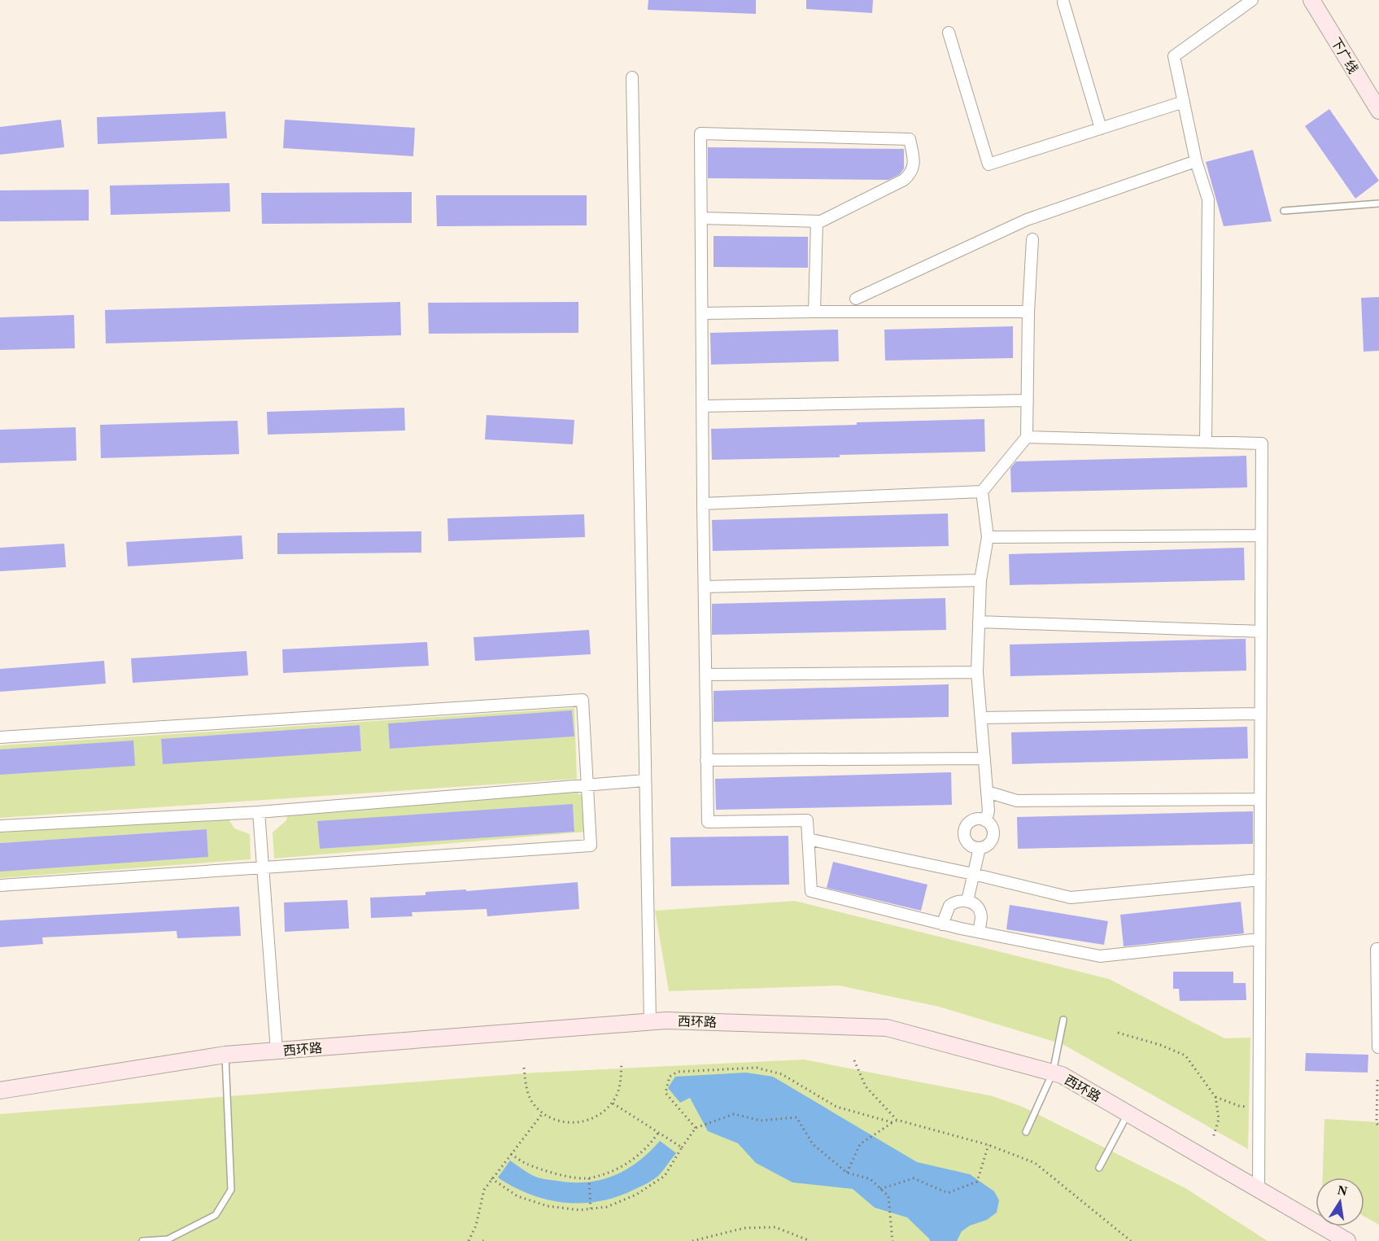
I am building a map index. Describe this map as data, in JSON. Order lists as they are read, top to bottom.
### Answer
{
  "streets": {
    "main road": ["下广线", "西环路"]
  },
  "north": "top"
}
